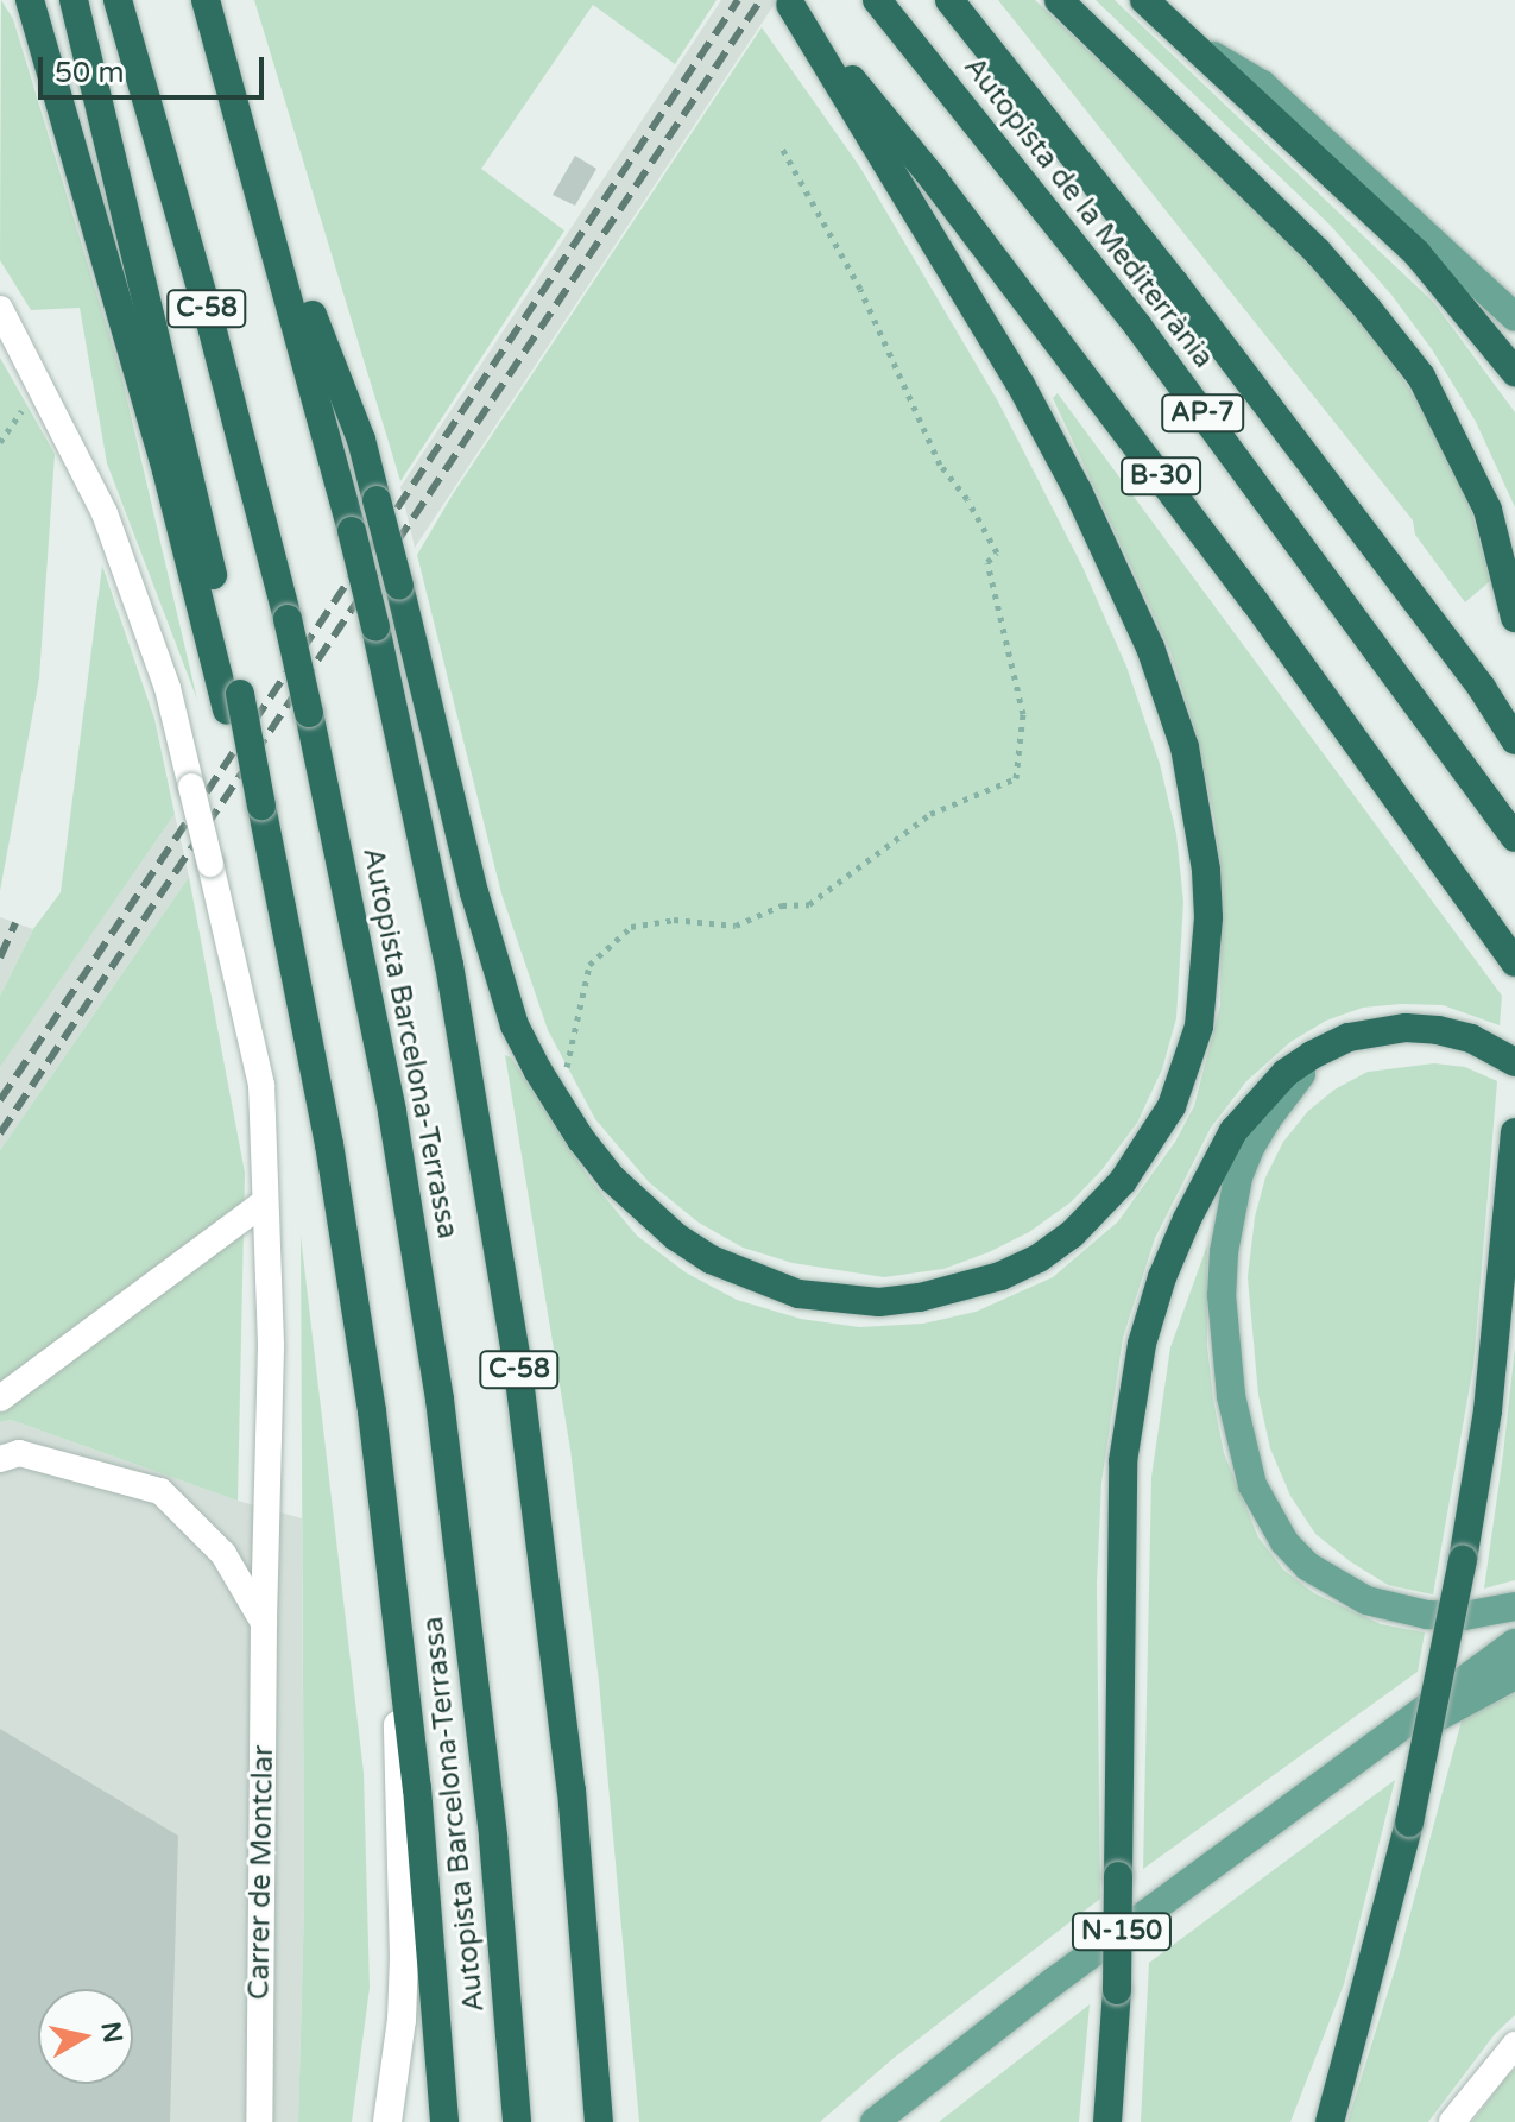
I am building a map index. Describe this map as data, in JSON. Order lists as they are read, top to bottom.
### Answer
{
  "streets": {
    "highway": [
      "Autopista de la Mediterrània",
      "C-58",
      "AP-7",
      "B-30",
      "Autopista Barcelona-Terrassa"
    ],
    "main road": ["N-150"],
    "street": ["Carrer de Montclar"]
  },
  "scale_bar": "50 m",
  "north": "right"
}
